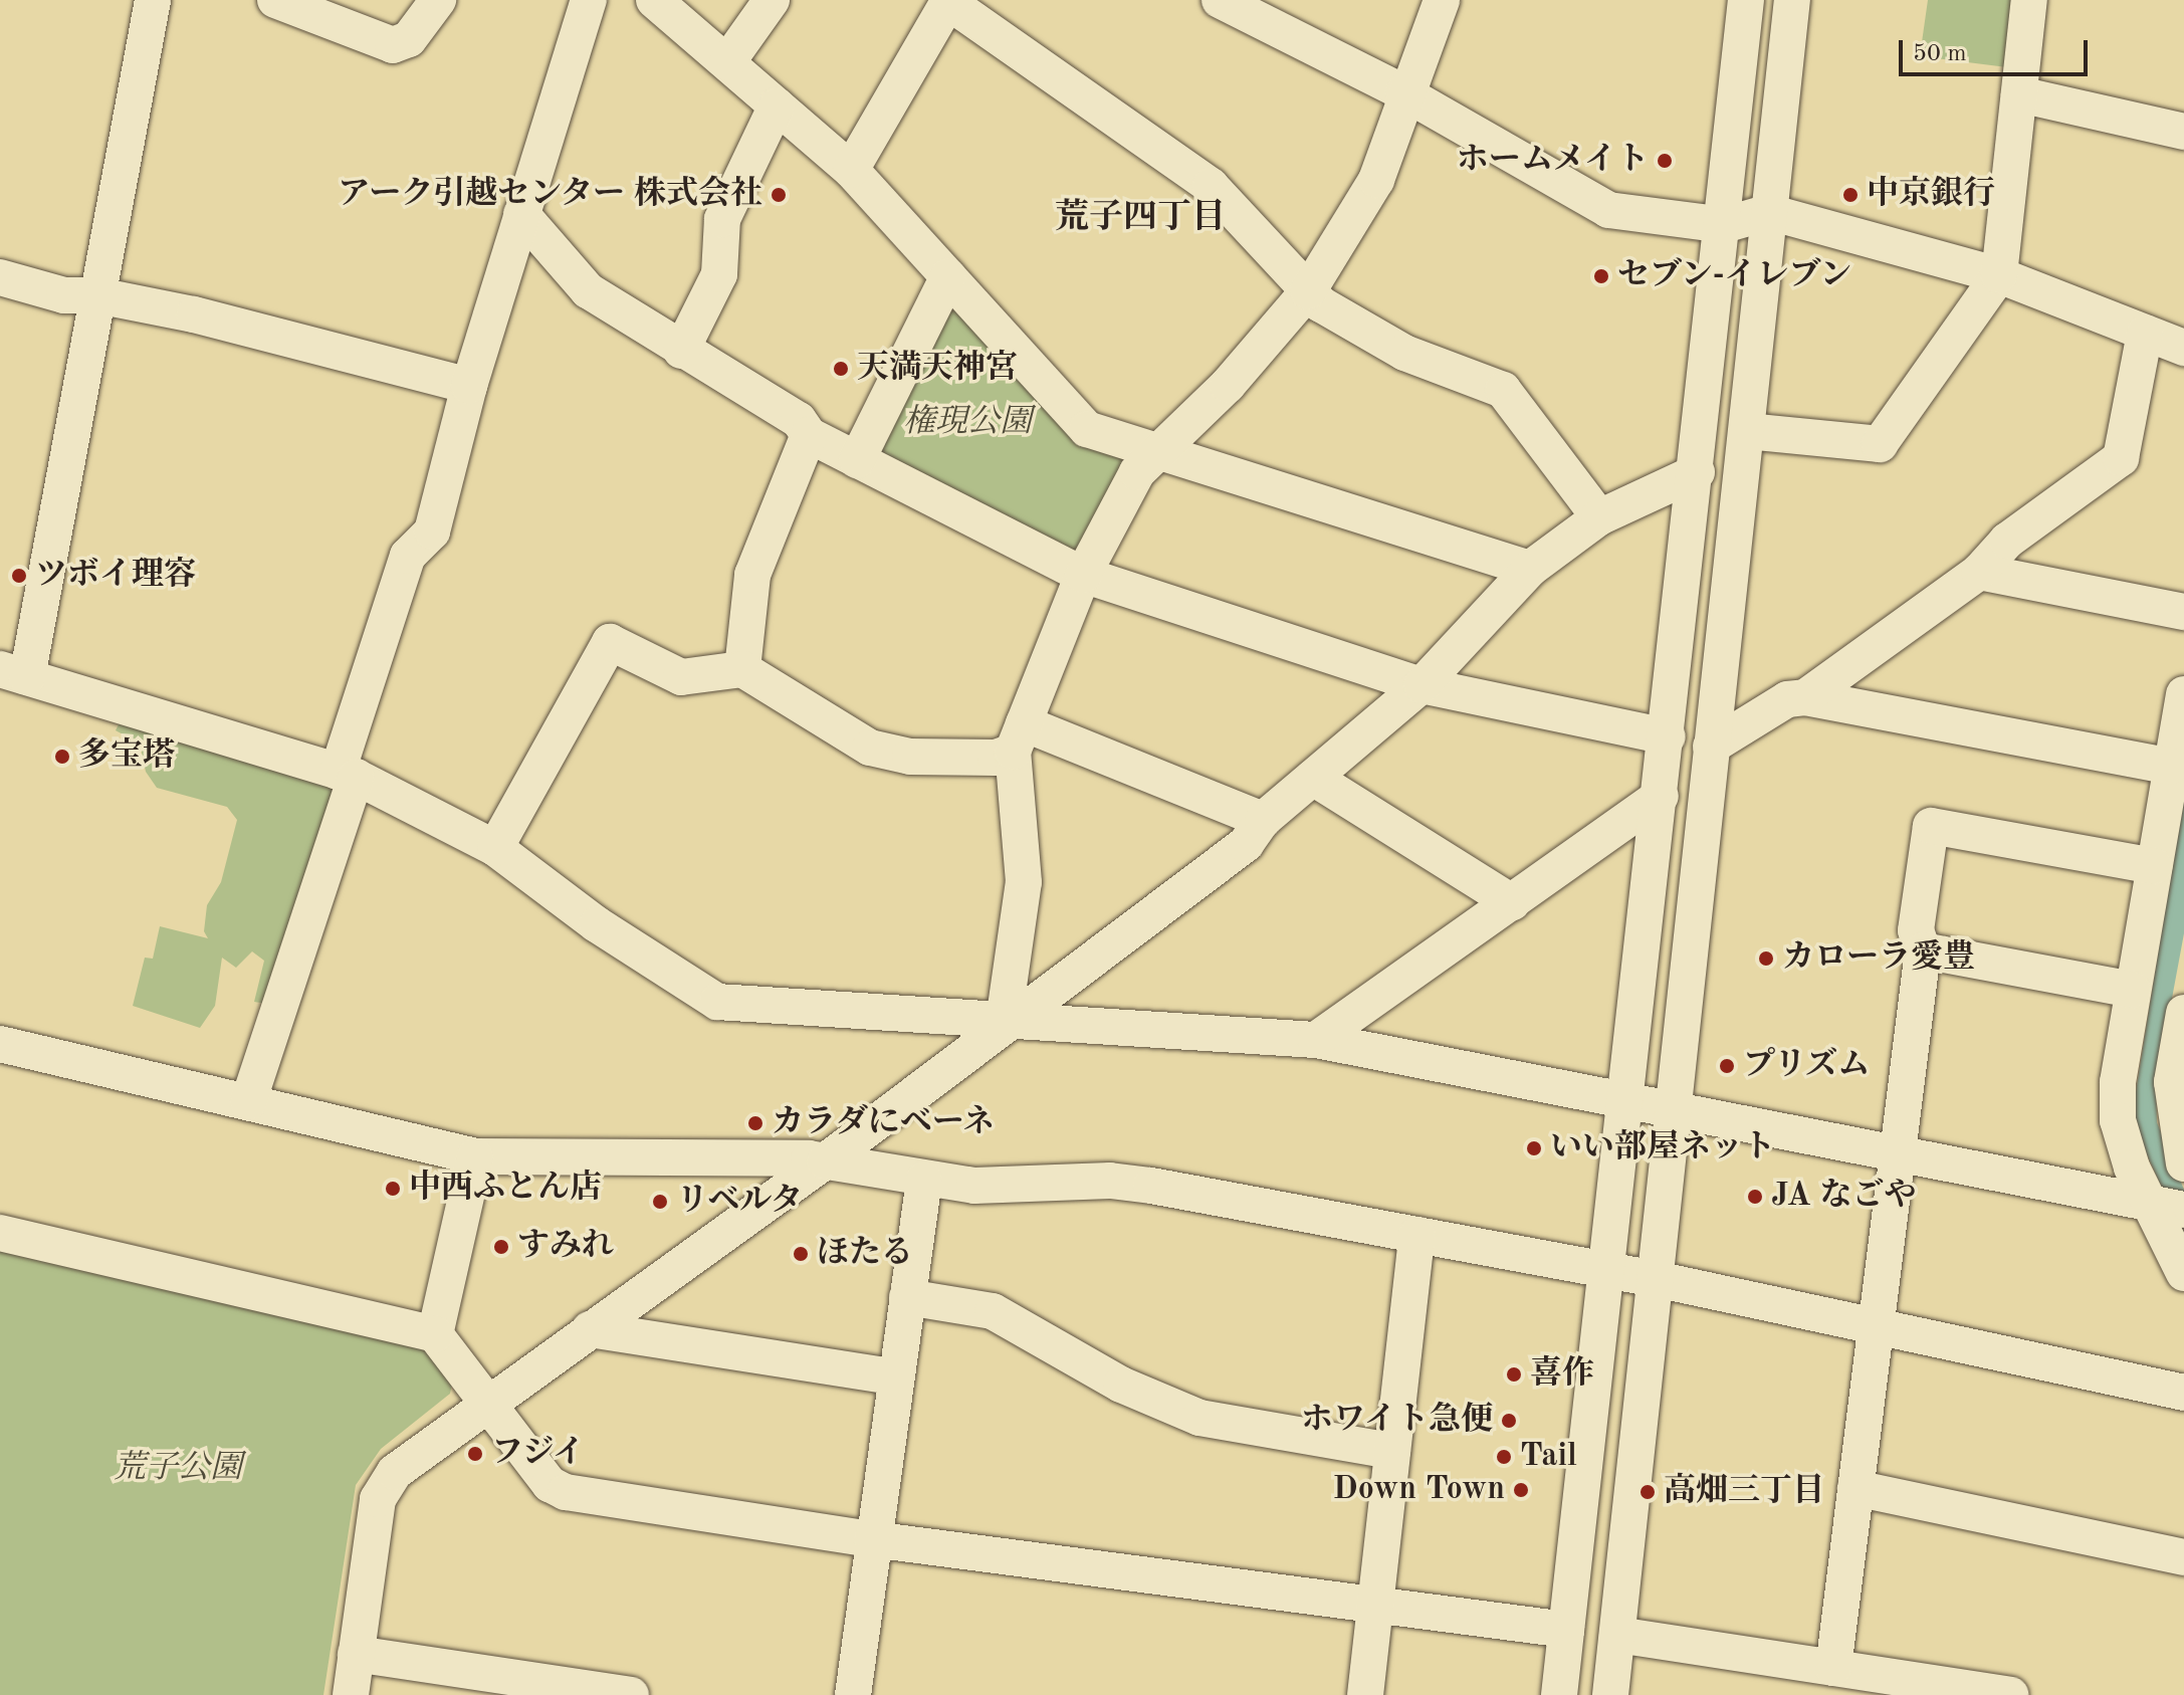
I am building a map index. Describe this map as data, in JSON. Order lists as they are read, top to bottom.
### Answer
{
  "districts": ["荒子四丁目"],
  "parks": ["権現公園", "荒子公園"],
  "places": [
    "ホームメイト",
    "アーク引越センター 株式会社",
    "中京銀行",
    "セブン-イレブン",
    "天満天神宮",
    "ツボイ理容",
    "多宝塔",
    "カローラ愛豊",
    "プリズム",
    "カラダにベーネ",
    "いい部屋ネット",
    "中西ふとん店",
    "JA なごや",
    "リベルタ",
    "すみれ",
    "ほたる",
    "喜作",
    "ホワイト急便",
    "フジイ",
    "Tail",
    "Down Town",
    "高畑三丁目"
  ],
  "scale_bar": "50 m"
}
